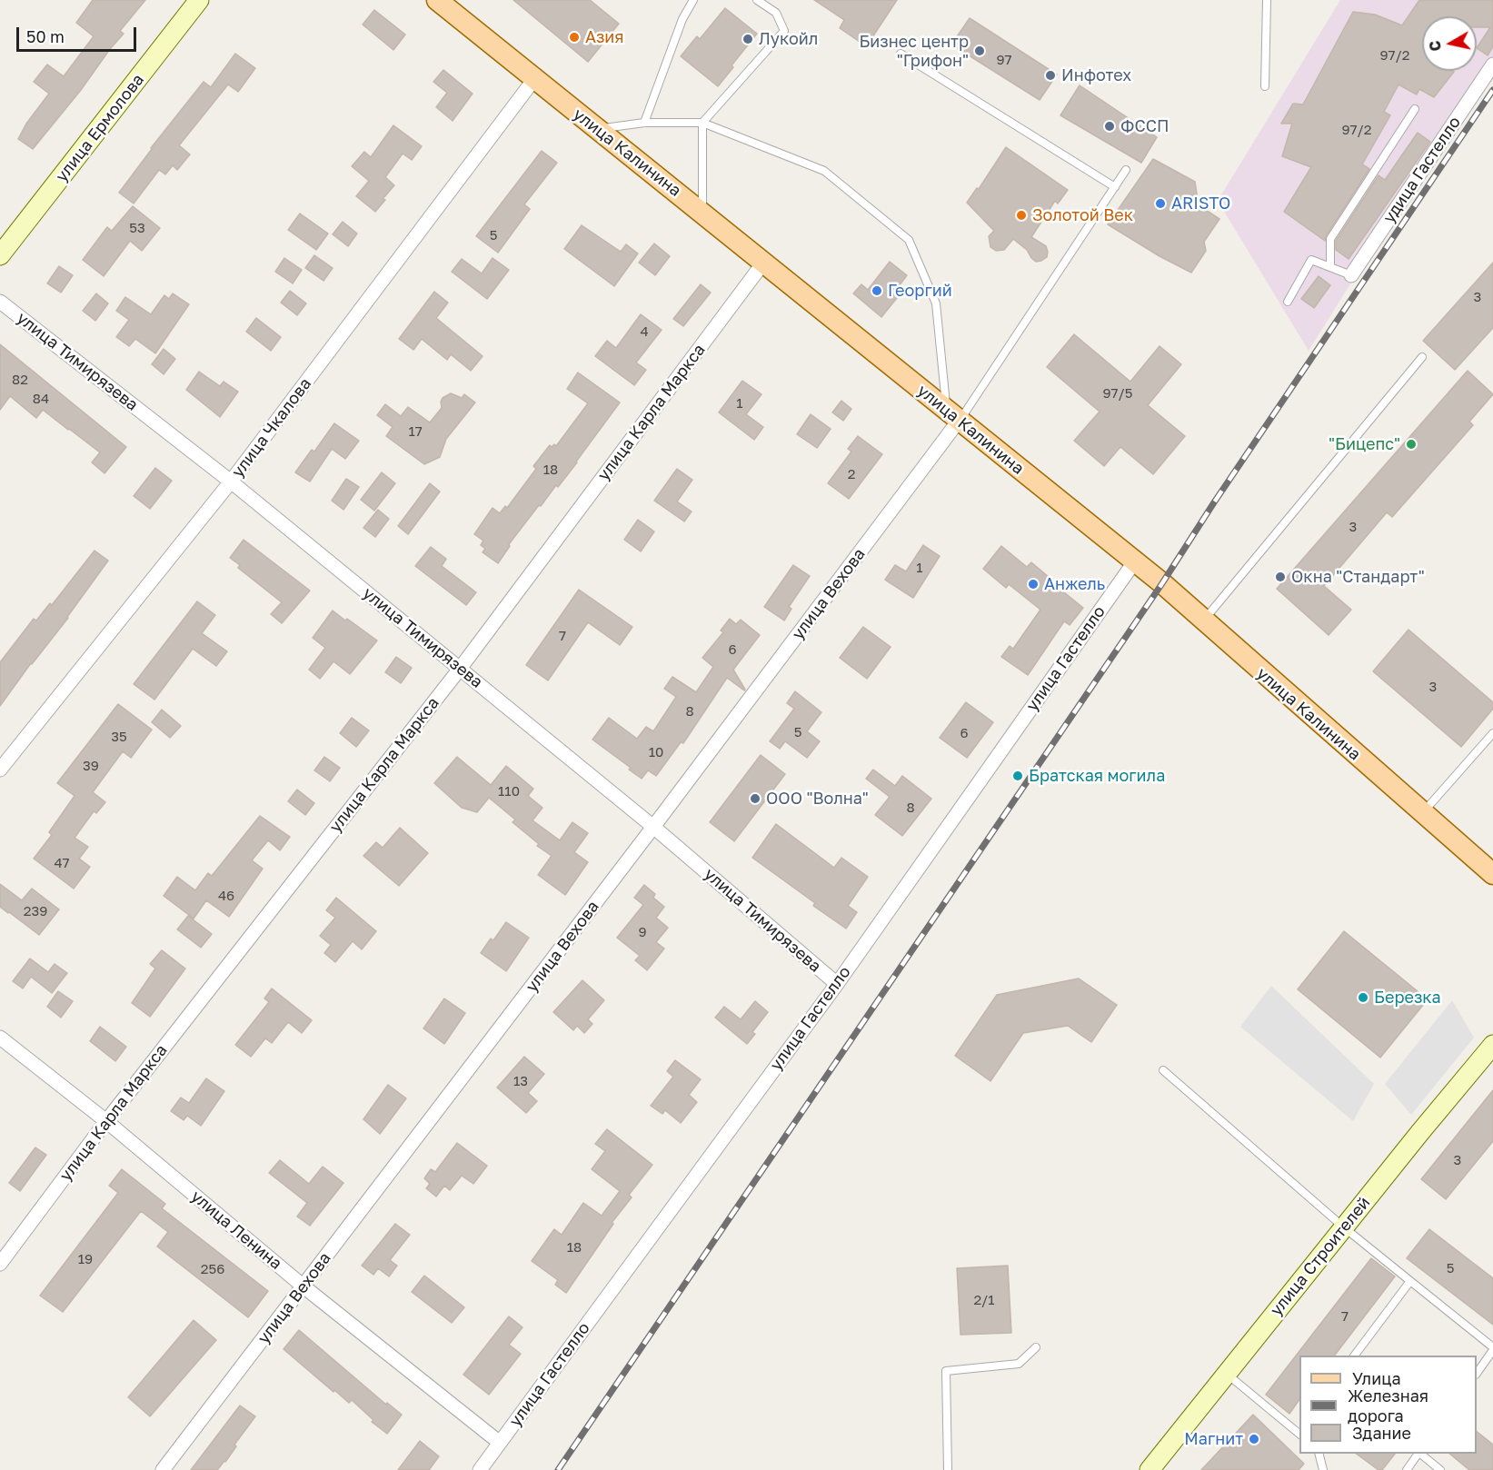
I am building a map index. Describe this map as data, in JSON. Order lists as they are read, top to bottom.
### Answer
{
  "streets": {
    "main road": ["улица Ермолова", "улица Калинина", "улица Строителей"],
    "street": [
      "удица Гастелло",
      "улица Тимирязева",
      "улица Карла Маркса",
      "улица Чкалова",
      "улица Вехова",
      "улица Гастелло",
      "улица Ленина"
    ]
  },
  "crossings": [
    ["улица Калинина", "улица Карла Маркса"],
    ["улица Калинина", "улица Чкалова"],
    ["улица Калинина", "улица Вехова"],
    ["улица Калинина", "улица Гастелло"],
    ["улица Тимирязева", "улица Карла Маркса"],
    ["улица Тимирязева", "улица Чкалова"],
    ["улица Тимирязева", "улица Вехова"],
    ["улица Тимирязева", "улица Гастелло"],
    ["улица Карла Маркса", "улица Ленина"],
    ["улица Вехова", "улица Ленина"],
    ["улица Гастелло", "улица Ленина"]
  ],
  "places": [
    "Азия",
    "Лукойл",
    "Бизнес центр \"Грифон\"",
    "Инфотех",
    "ФССП",
    "ARISTO",
    "Золотой Век",
    "Георгий",
    "\"Бицепс\"",
    "Окна \"Стандарт\"",
    "Анжель",
    "Братская могила",
    "ООО \"Волна\"",
    "Березка",
    "Магнит"
  ],
  "house_numbers": [
    "97/2",
    "97",
    "97/2",
    "53",
    "5",
    "3",
    "4",
    "82",
    "97/5",
    "84",
    "1",
    "17",
    "18",
    "2",
    "3",
    "1",
    "7",
    "6",
    "3",
    "8",
    "5",
    "6",
    "35",
    "10",
    "39",
    "110",
    "8",
    "47",
    "46",
    "239",
    "9",
    "13",
    "3",
    "18",
    "19",
    "5",
    "256",
    "2/1",
    "7"
  ],
  "legend": ["Улица", "Железная дорога", "Здание"],
  "scale_bar": "50 m",
  "north": "left"
}
